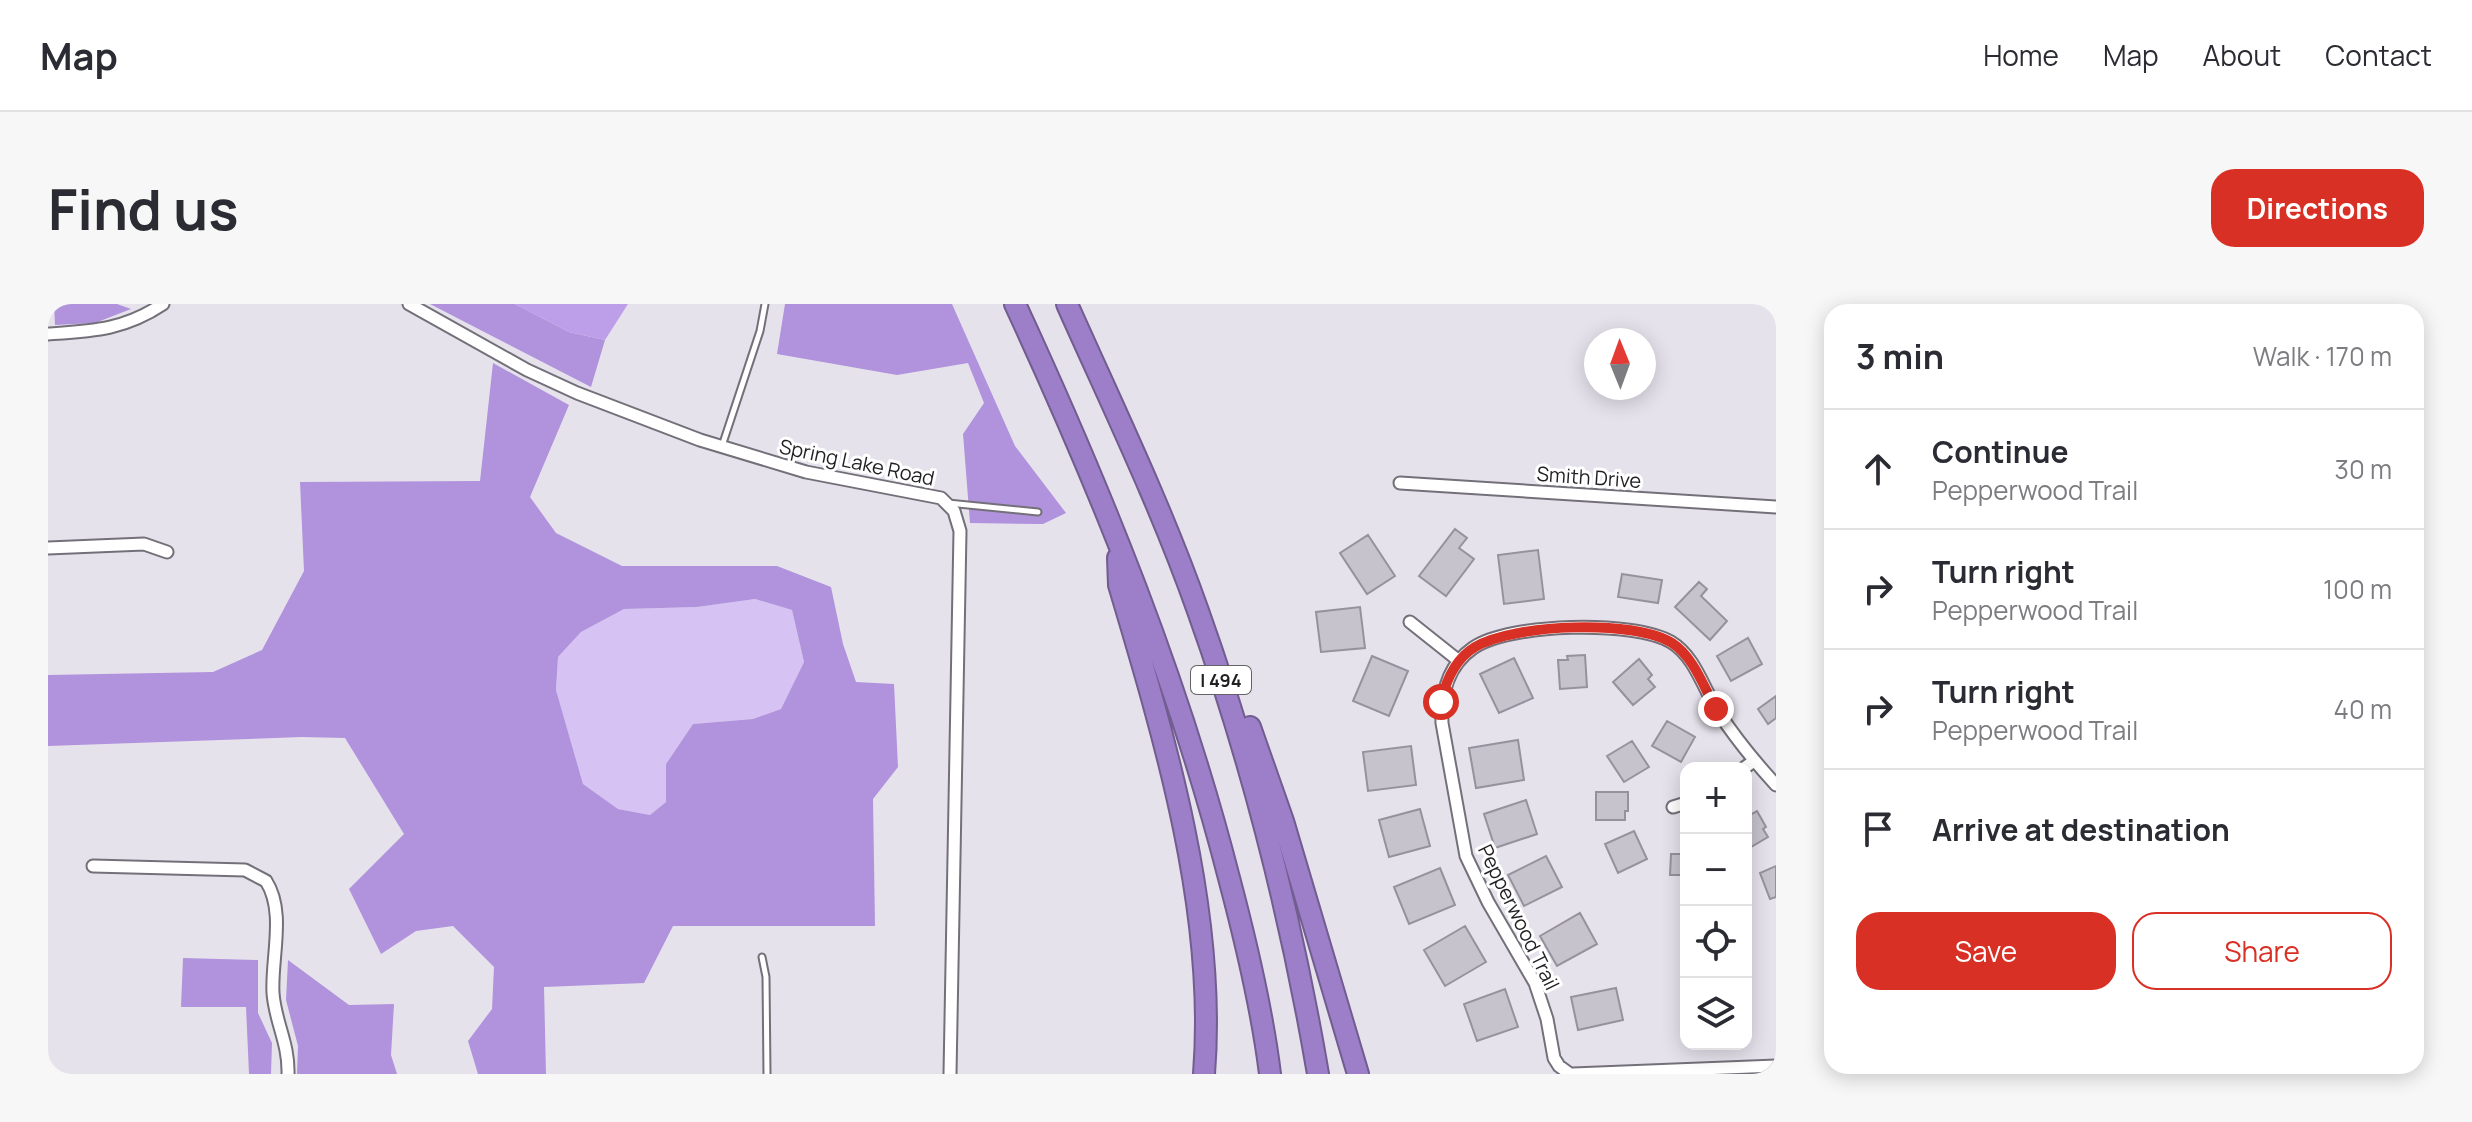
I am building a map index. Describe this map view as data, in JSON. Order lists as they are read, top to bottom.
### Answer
{
  "streets": {
    "highway": ["I 494"],
    "street": ["Spring Lake Road", "Smith Drive", "Pepperwood Trail"]
  },
  "north": "top",
  "page": {
    "header": "Map",
    "nav": [
      "Home",
      "Map",
      "About",
      "Contact"
    ],
    "buttons": [
      "Directions",
      ["Save", "Share"]
    ],
    "title": "Find us",
    "heading": ["3 min", "Walk · 170 m"],
    "list": [
      ["Continue", "Pepperwood Trail", "30 m"],
      ["Turn right", "Pepperwood Trail", "100 m"],
      ["Turn right", "Pepperwood Trail", "40 m"],
      "Arrive at destination"
    ],
    "map_buttons": ["+", "−"]
  }
}
